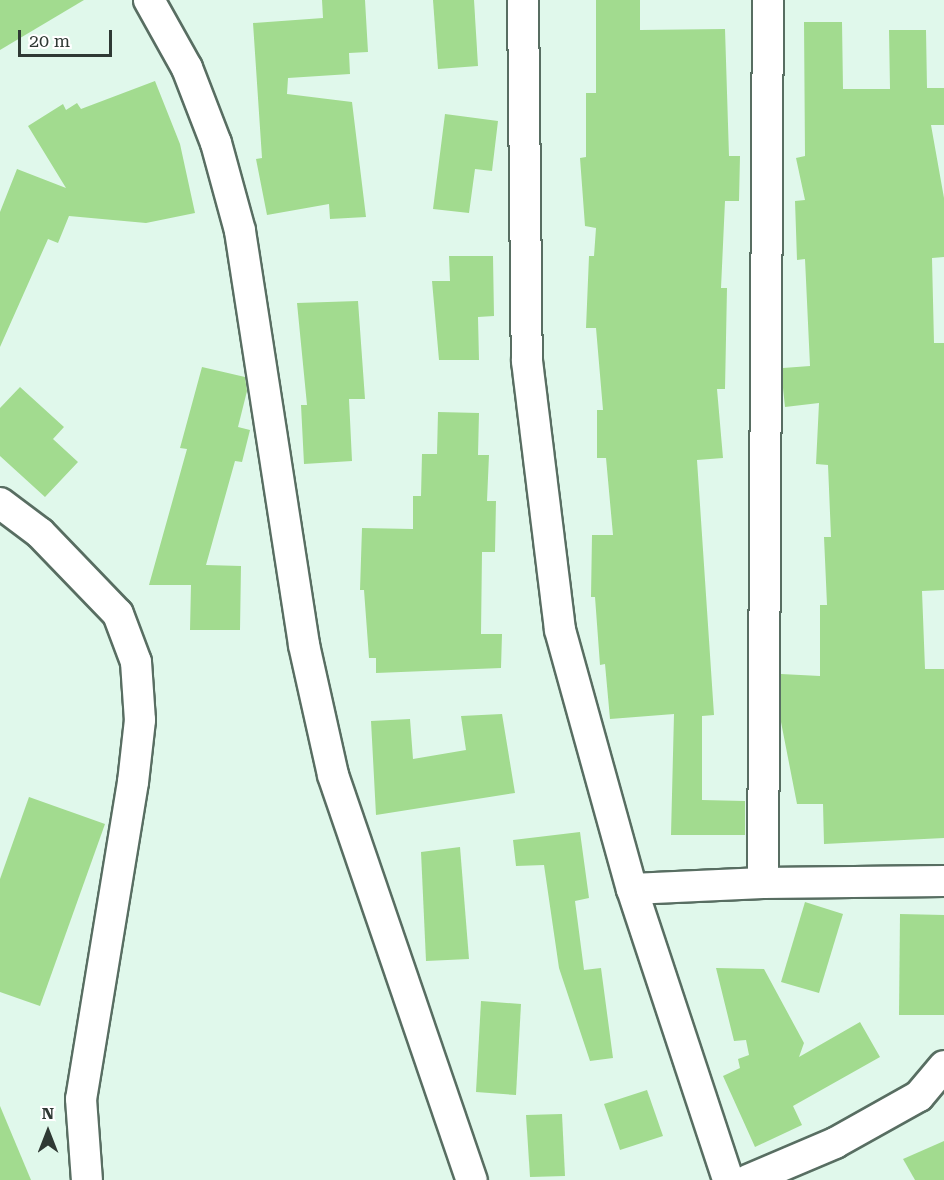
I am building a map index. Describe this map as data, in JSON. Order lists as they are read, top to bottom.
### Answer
{
  "scale_bar": "20 m",
  "north": "top"
}
